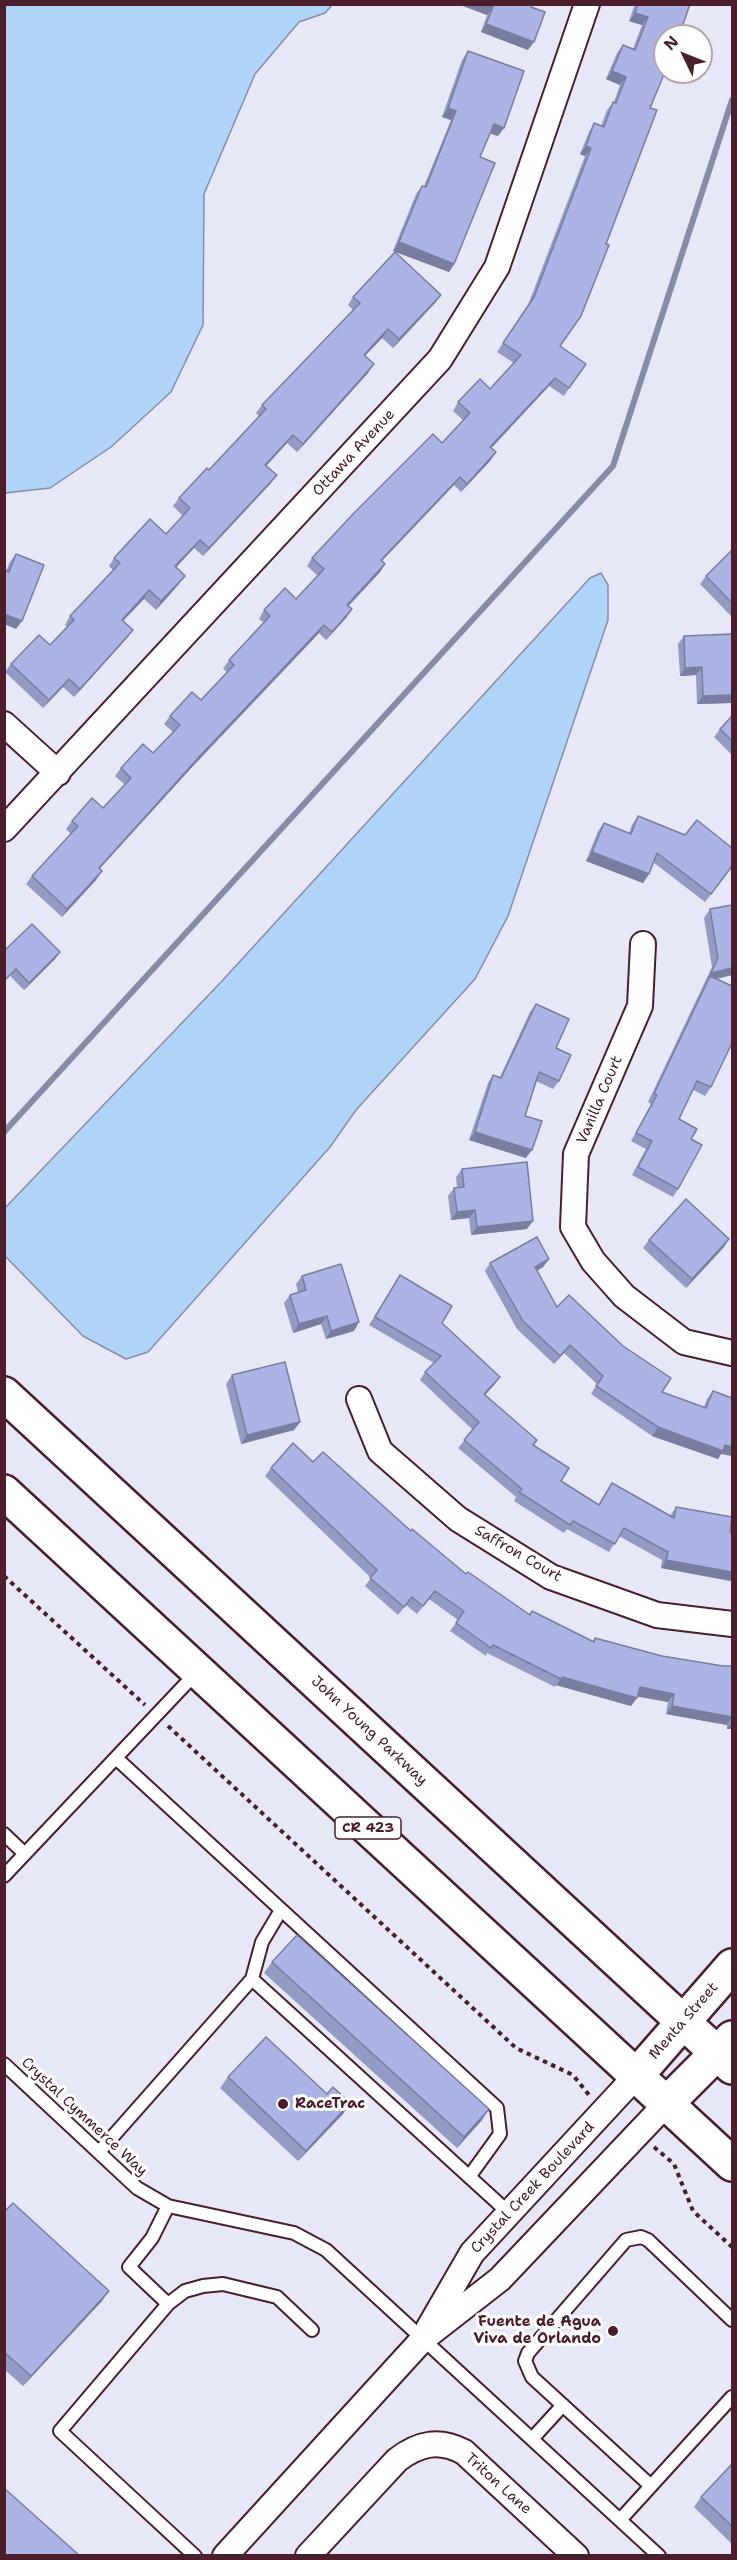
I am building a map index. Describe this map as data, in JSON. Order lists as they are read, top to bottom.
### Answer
{
  "streets": {
    "main road": ["John Young Parkway", "CR 423", "Menta Street"],
    "street": [
      "Ottawa Avenue",
      "Vanilla Court",
      "Saffron Court",
      "Crystal Creek Boulevard",
      "Triton Lane"
    ],
    "lane": ["Crystal Cymmerce Way"]
  },
  "crossings": [
    ["John Young Parkway", "Menta Street"],
    ["CR 423", "Menta Street"],
    ["CR 423", "Crystal Creek Boulevard"],
    ["Menta Street", "Crystal Creek Boulevard"],
    ["Crystal Cymmerce Way", "Crystal Creek Boulevard"]
  ],
  "places": ["RaceTrac", "Fuente de Agua Viva de Orlando"],
  "north": "top left"
}
